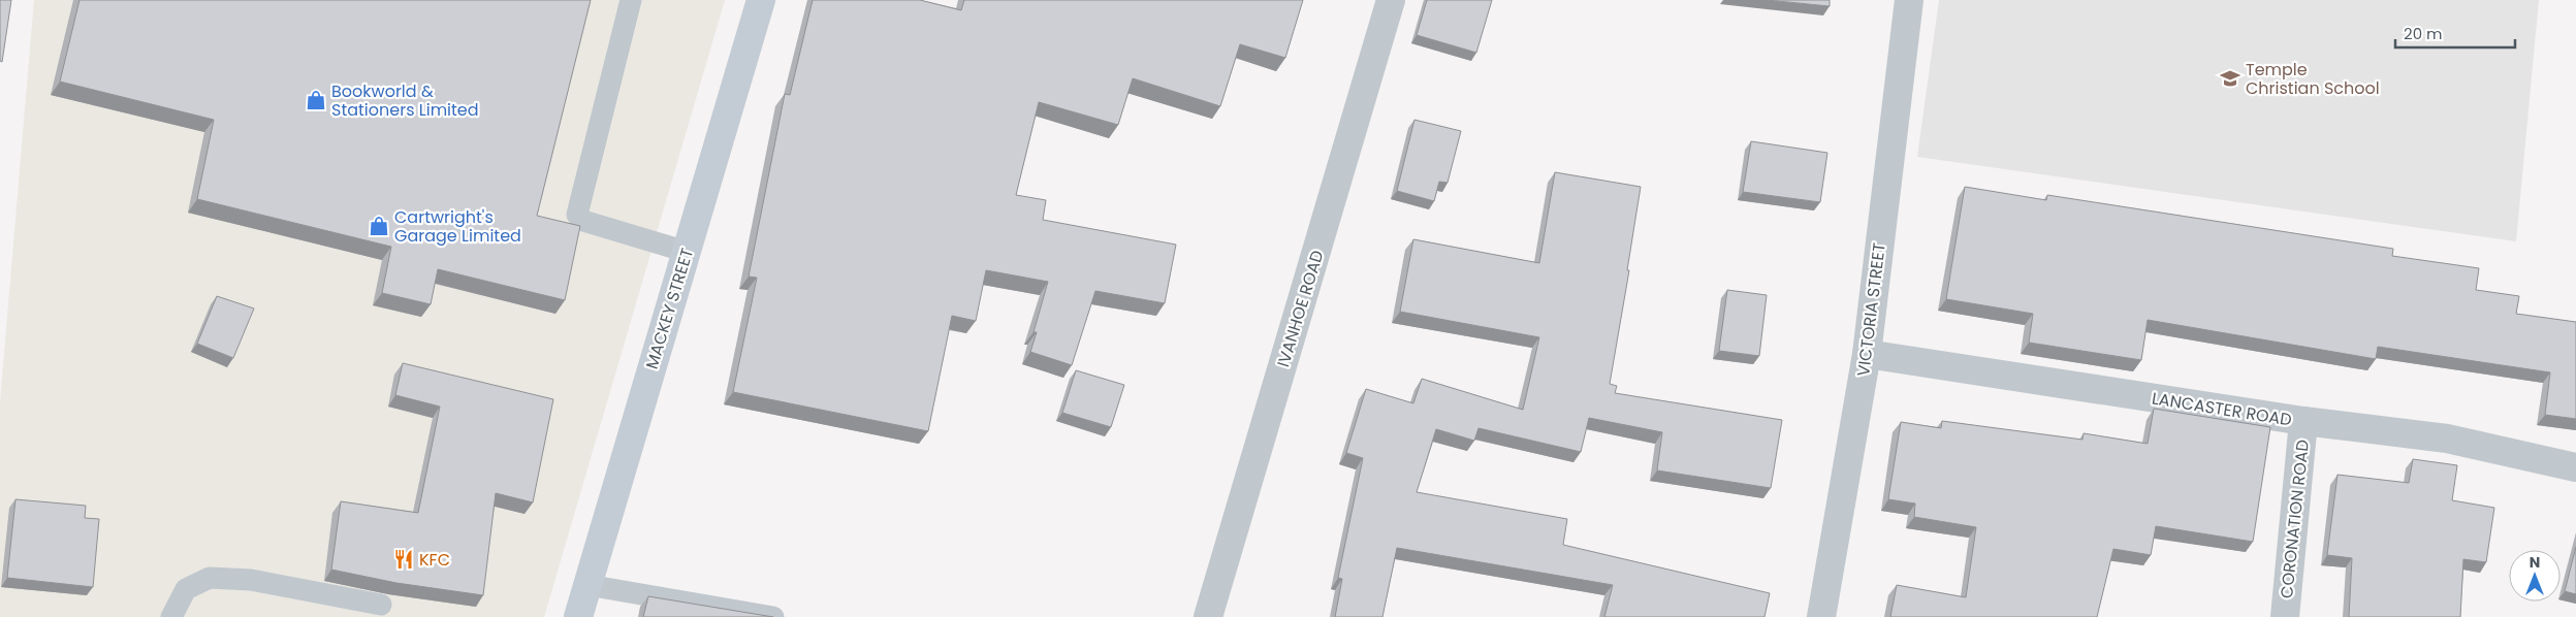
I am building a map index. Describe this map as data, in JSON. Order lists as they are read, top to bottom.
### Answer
{
  "streets": {
    "main road": ["MACKEY STREET"],
    "street": [
      "IVANHOE ROAD",
      "VICTORIA STREET",
      "LANCASTER ROAD",
      "CORONATION ROAD"
    ]
  },
  "crossings": [
    ["VICTORIA STREET", "LANCASTER ROAD"],
    ["LANCASTER ROAD", "CORONATION ROAD"]
  ],
  "places": {
    "school or university": ["Temple Christian School"],
    "shop": ["Bookworld & Stationers Limited", "Cartwright's Garage Limited"],
    "restaurant": ["KFC"]
  },
  "scale_bar": "20 m",
  "north": "top"
}
